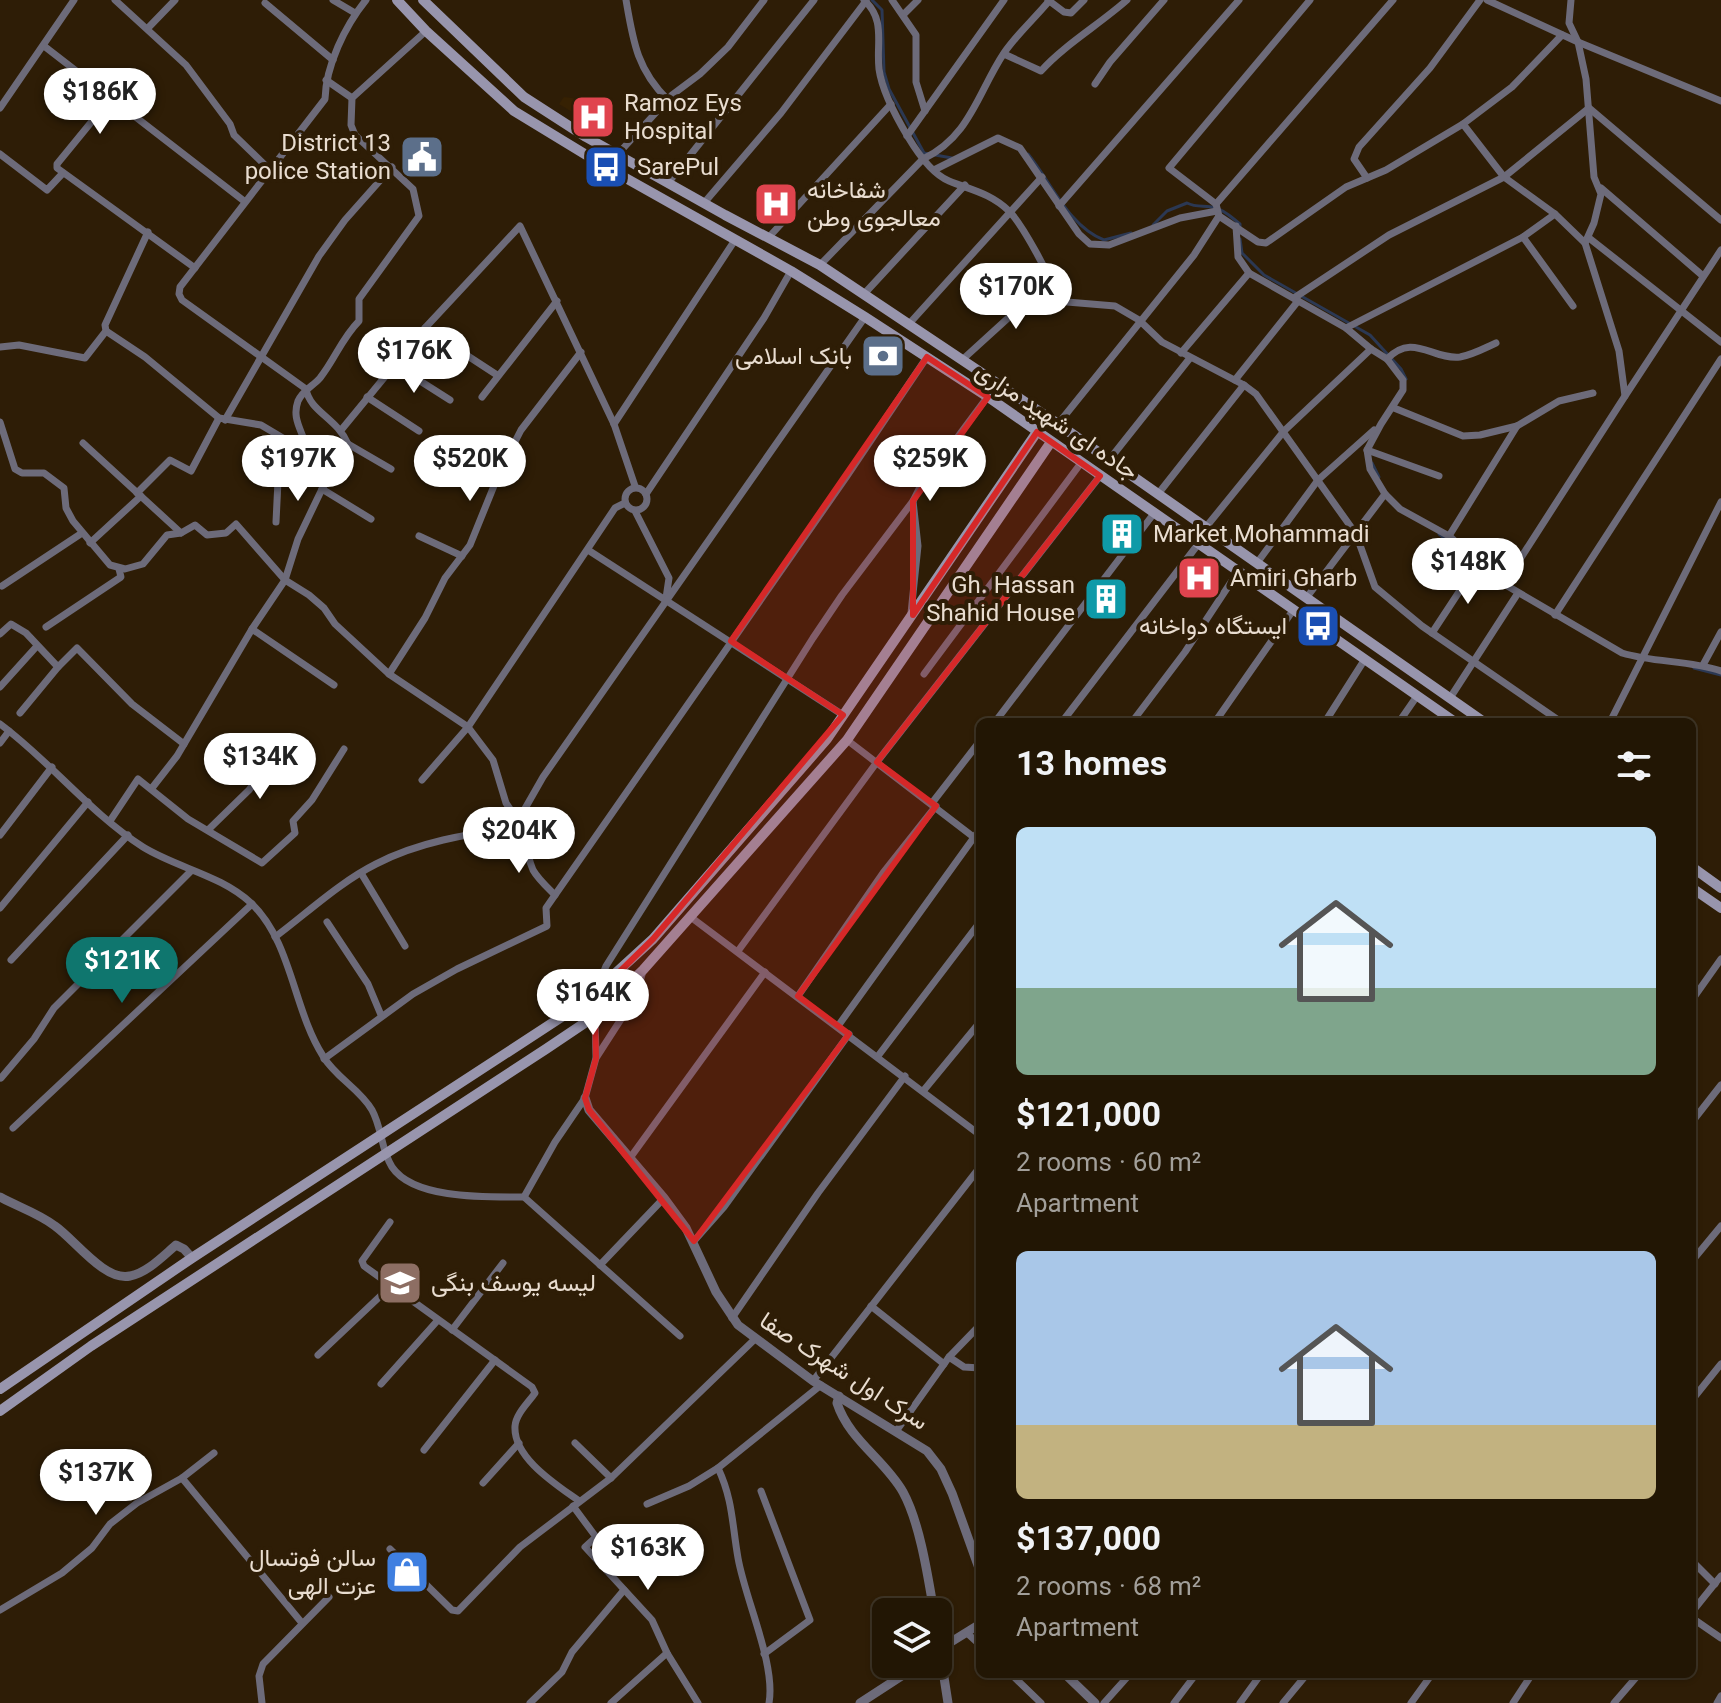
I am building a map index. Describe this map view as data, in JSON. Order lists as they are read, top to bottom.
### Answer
{
  "streets": {
    "main road": ["جاده ای شهید مزاری"],
    "street": ["سرک اول شهرک صفا"]
  },
  "places": {
    "hospital": ["Ramoz Eys Hospital", "شفاخانه معالجوی وطن", "Amiri Gharb"],
    "public building": ["District 13 police Station"],
    "bus stop": ["SarePul", "ایستگاه دواخانه"],
    "bank": ["بانک اسلامی"],
    "building": ["Market Mohammadi", "Gh. Hassan Shahid House"],
    "school or university": ["لیسه یوسف بنگی"],
    "shop": ["سالن فوتسال عزت الهی"]
  },
  "page": {
    "price": [
      "$186K",
      "$170K",
      "$176K",
      "$197K",
      "$520K",
      "$259K",
      "$148K",
      "$134K",
      "$204K",
      "$121K",
      "$164K",
      "$137K",
      "$163K"
    ],
    "heading": "13 homes",
    "list": [
      {
        "name": "$121,000",
        "note": "2 rooms · 60 m² · Apartment"
      },
      {
        "name": "$137,000",
        "note": "2 rooms · 68 m² · Apartment"
      }
    ]
  }
}
